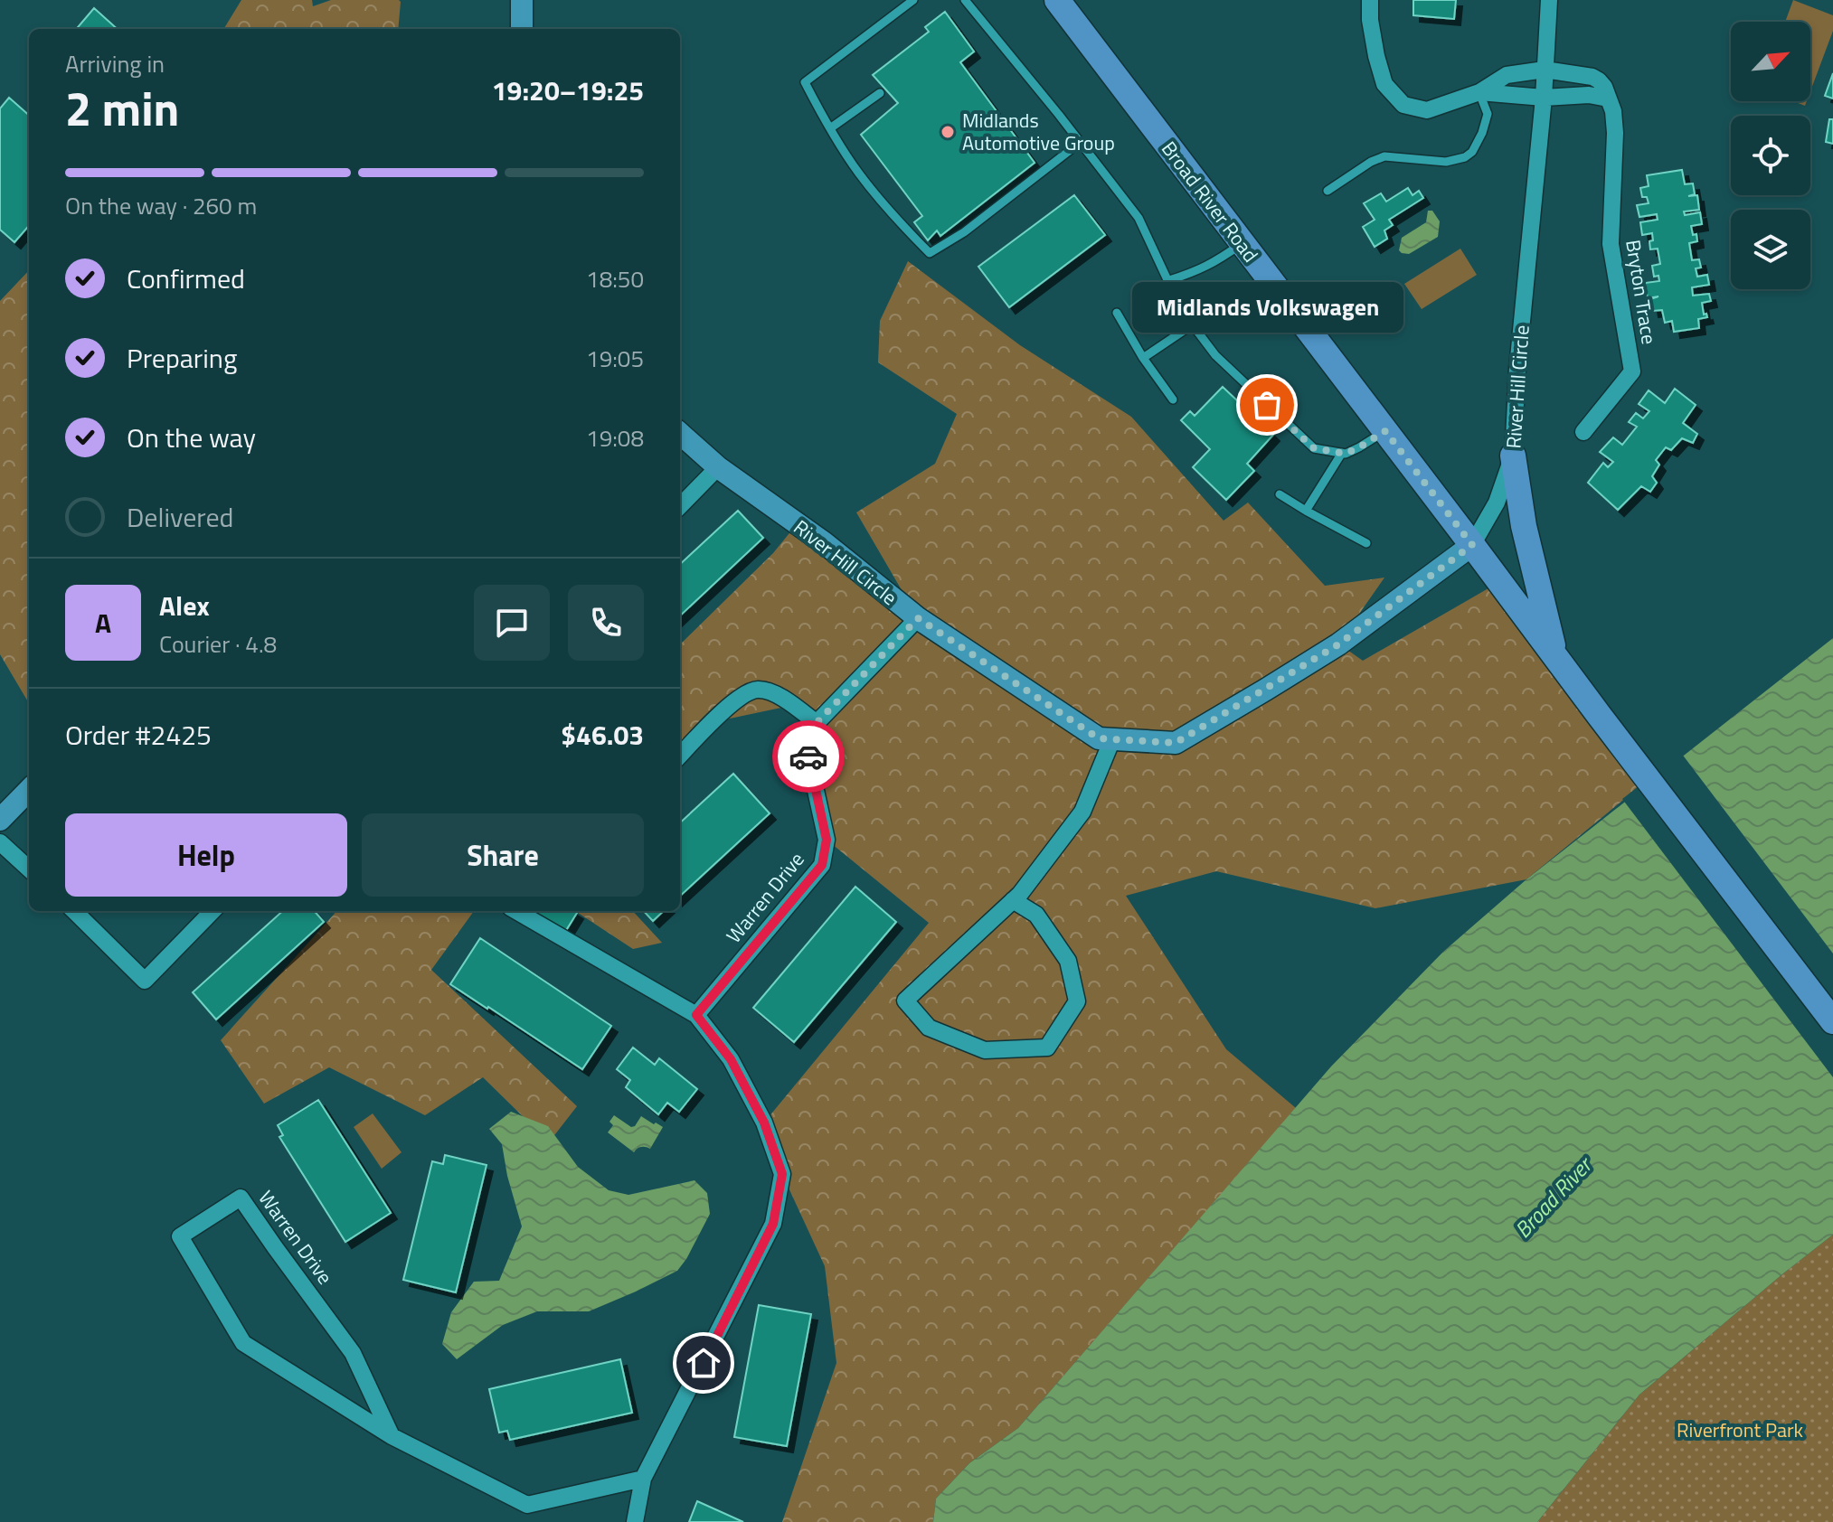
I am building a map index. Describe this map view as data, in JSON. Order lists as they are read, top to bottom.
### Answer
{
  "streets": {
    "main road": ["Broad River Road"],
    "street": ["Bryton Trace", "River Hill Circle", "Warren Drive"]
  },
  "crossings": [
    ["Broad River Road", "River Hill Circle"]
  ],
  "water": ["Broad River"],
  "parks": ["Riverfront Park"],
  "places": ["Midlands Automotive Group", "Midlands Volkswagen"],
  "north": "top right",
  "page": {
    "heading": ["2 min", "Arriving in", "19:20–19:25"],
    "panel": [
      "Alex",
      "Courier · 4.8",
      "Order #2425",
      "$46.03"
    ],
    "bar": "On the way · 260 m",
    "list": [
      ["Confirmed", "18:50"],
      ["Preparing", "19:05"],
      ["On the way", "19:08"],
      "Delivered"
    ],
    "bubble": "Midlands Volkswagen",
    "round": "A",
    "buttons": ["Help", "Share"]
  }
}
